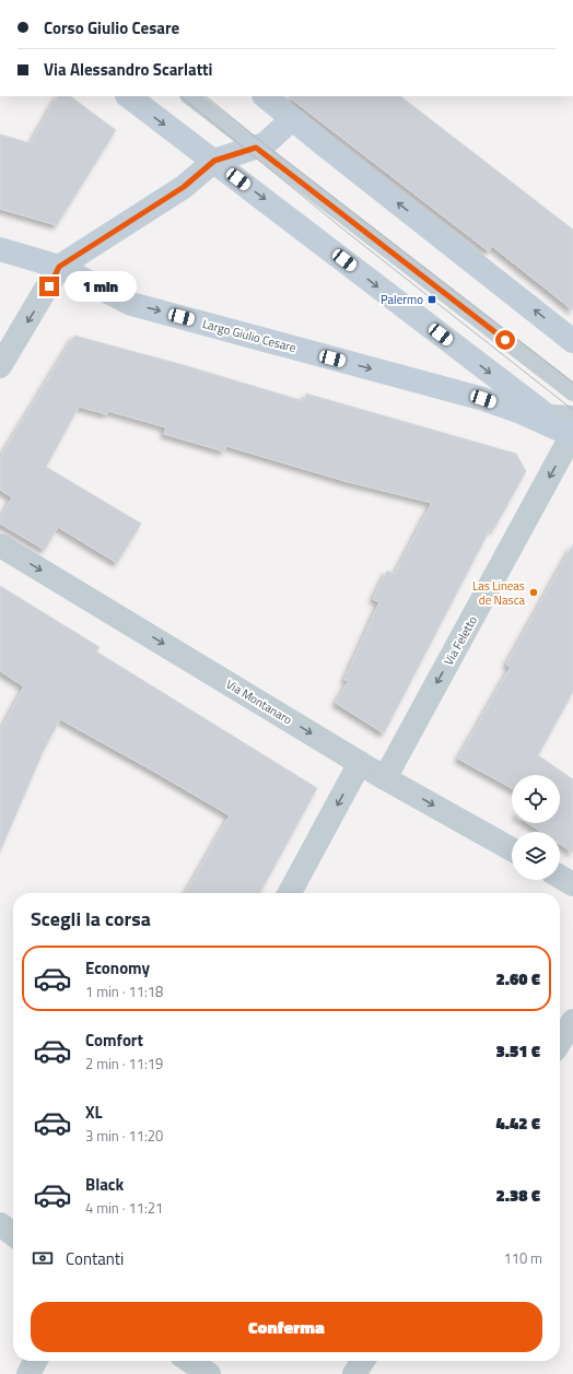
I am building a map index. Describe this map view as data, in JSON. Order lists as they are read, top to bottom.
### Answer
{
  "streets": {
    "main road": ["Largo Giulio Cesare"],
    "street": ["Via Feletto", "Via Montanaro"]
  },
  "crossings": [
    ["Largo Giulio Cesare", "Via Feletto"],
    ["Via Feletto", "Via Montanaro"]
  ],
  "one_way": ["Via Feletto", "Via Montanaro"],
  "places": {
    "transit": ["Palermo"],
    "other": ["Las Lineas de Nasca"]
  },
  "page": {
    "banner": ["Corso Giulio Cesare", "Via Alessandro Scarlatti"],
    "bubble": "1 min",
    "heading": "Scegli la corsa",
    "list": [
      {
        "name": "Economy",
        "note": "1 min · 11:18",
        "value": "2.60 €"
      },
      {
        "name": "Comfort",
        "note": "2 min · 11:19",
        "value": "3.51 €"
      },
      {
        "name": "XL",
        "note": "3 min · 11:20",
        "value": "4.42 €"
      },
      {
        "name": "Black",
        "note": "4 min · 11:21",
        "value": "2.38 €"
      }
    ],
    "pay": ["Contanti", "110 m"],
    "buttons": "Conferma"
  }
}
